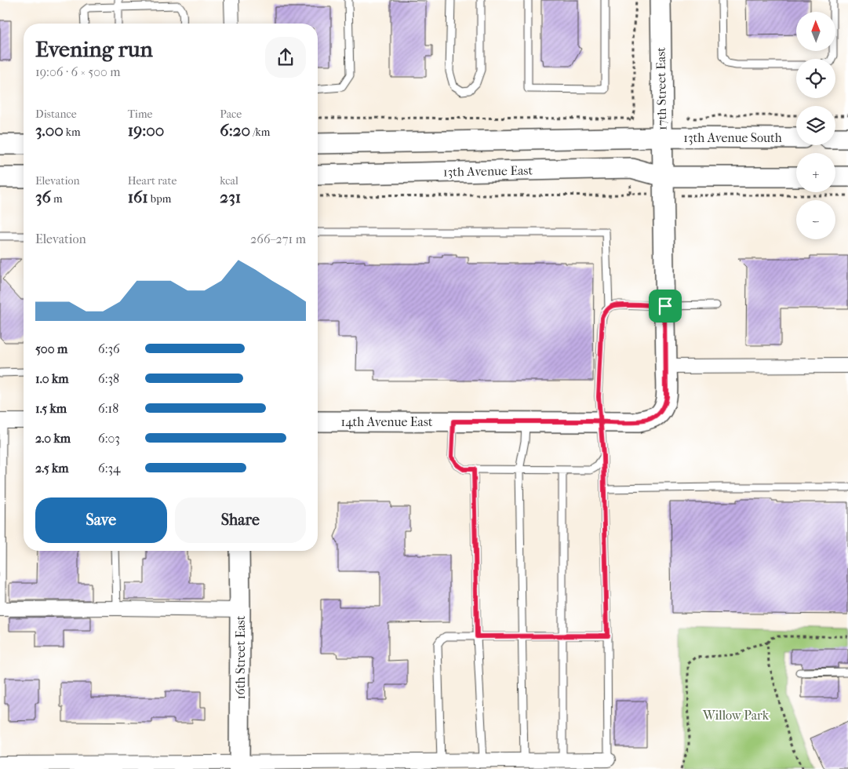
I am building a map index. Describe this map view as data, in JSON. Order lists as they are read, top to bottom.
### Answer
{
  "streets": {
    "main road": [
      "17th Street East",
      "13th Avenue South",
      "13th Avenue East",
      "14th Avenue East",
      "16th Street East"
    ]
  },
  "crossings": [
    ["17th Street East", "13th Avenue South"],
    ["17th Street East", "13th Avenue East"],
    ["17th Street East", "14th Avenue East"]
  ],
  "parks": ["Willow Park"],
  "north": "top",
  "page": {
    "map_buttons": ["+", "−"],
    "heading": ["Evening run", "19:06 · 6 × 500 m"],
    "stats": [
      ["Distance", "3.00 km"],
      ["Time", "19:00"],
      ["Pace", "6:20 /km"],
      ["Elevation", "36 m"],
      ["Heart rate", "161 bpm"],
      ["kcal", "231"]
    ],
    "chart": ["Elevation", "266–271 m"],
    "list": [
      {
        "name": "500 m",
        "note": "6:36"
      },
      {
        "name": "1.0 km",
        "note": "6:38"
      },
      {
        "name": "1.5 km",
        "note": "6:18"
      },
      {
        "name": "2.0 km",
        "note": "6:03"
      },
      {
        "name": "2.5 km",
        "note": "6:34"
      }
    ],
    "buttons": ["Save", "Share"]
  }
}
